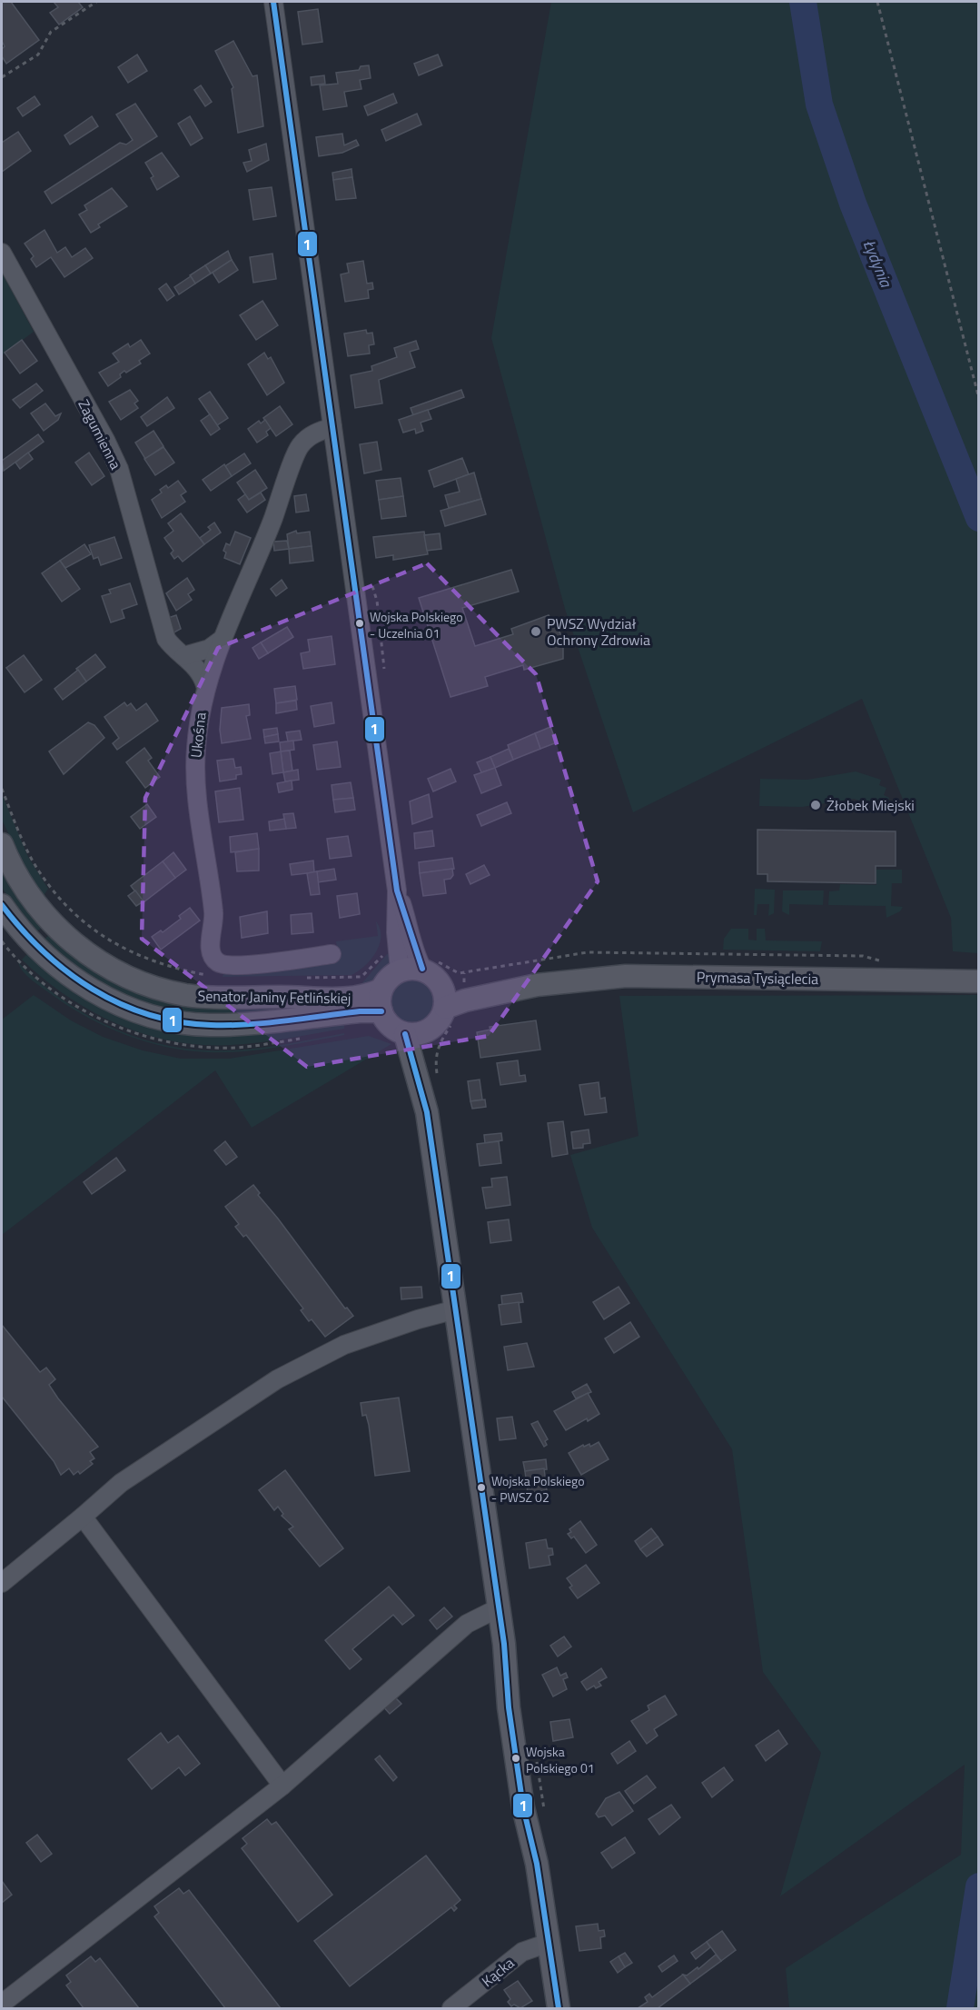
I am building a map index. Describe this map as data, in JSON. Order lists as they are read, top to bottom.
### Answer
{
  "streets": {
    "main road": ["Prymasa Tysiąclecia", "Senator Janiny Fetlińskiej"],
    "street": ["Zagumienna", "Ukośna", "Kącka"]
  },
  "crossings": [
    ["Zagumienna", "Ukośna"],
    ["Prymasa Tysiąclecia", "Senator Janiny Fetlińskiej"]
  ],
  "water": ["Łydynia"],
  "places": [
    "Wojska Polskiego - Uczelnia 01",
    "PWSZ Wydział Ochrony Zdrowia",
    "Żłobek Miejski",
    "Wojska Polskiego - PWSZ 02",
    "Wojska Polskiego 01"
  ],
  "lines": ["transit line 1"]
}
